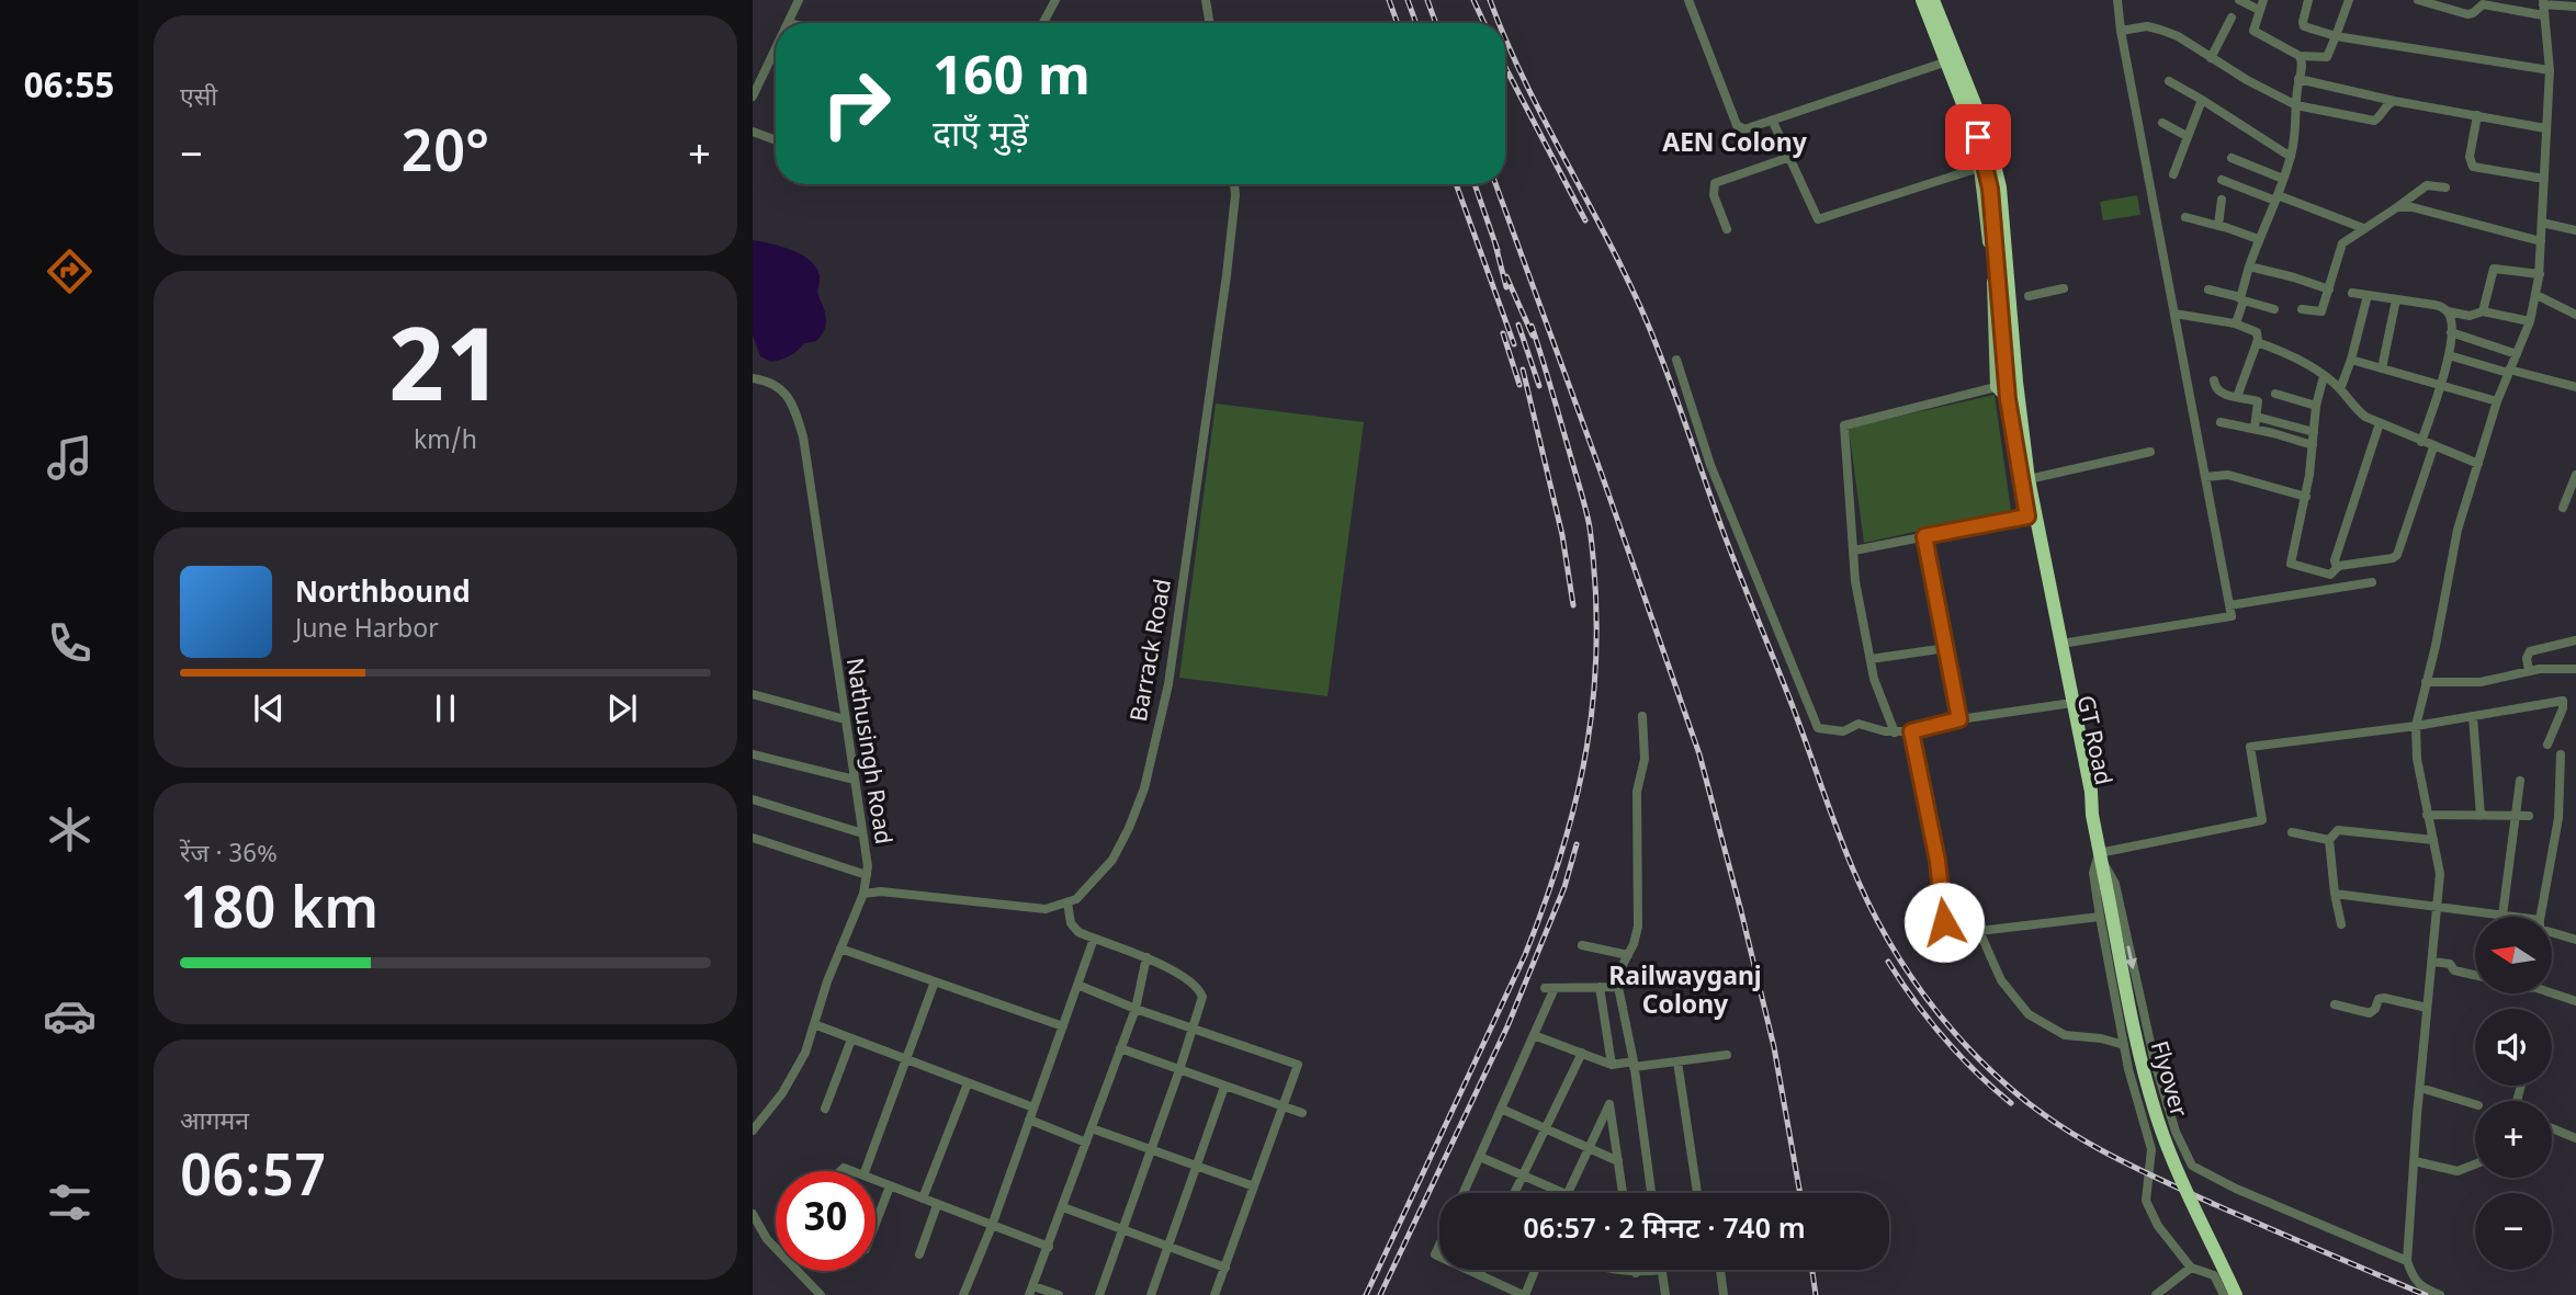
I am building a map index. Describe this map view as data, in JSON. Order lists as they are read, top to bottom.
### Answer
{
  "streets": {
    "highway": ["GT Road", "Flyover"],
    "street": ["Barrack Road", "Nathusingh Road"]
  },
  "crossings": [
    ["GT Road", "Flyover"]
  ],
  "districts": ["AEN Colony", "Railwayganj Colony"],
  "north": "left",
  "page": {
    "tabs": "06:55",
    "tile": [
      "एसी",
      ["21", "km/h"],
      ["रेंज · 36%", "180 km"],
      ["आगमन", "06:57"]
    ],
    "turn": ["160 m", "दाएँ मुड़ें"],
    "heat": ["−", "20°", "+"],
    "song": ["Northbound", "June Harbor"],
    "map_buttons": ["+", "−"],
    "limit": "30",
    "trip": "06:57 · 2 मिनट · 740 m"
  }
}
